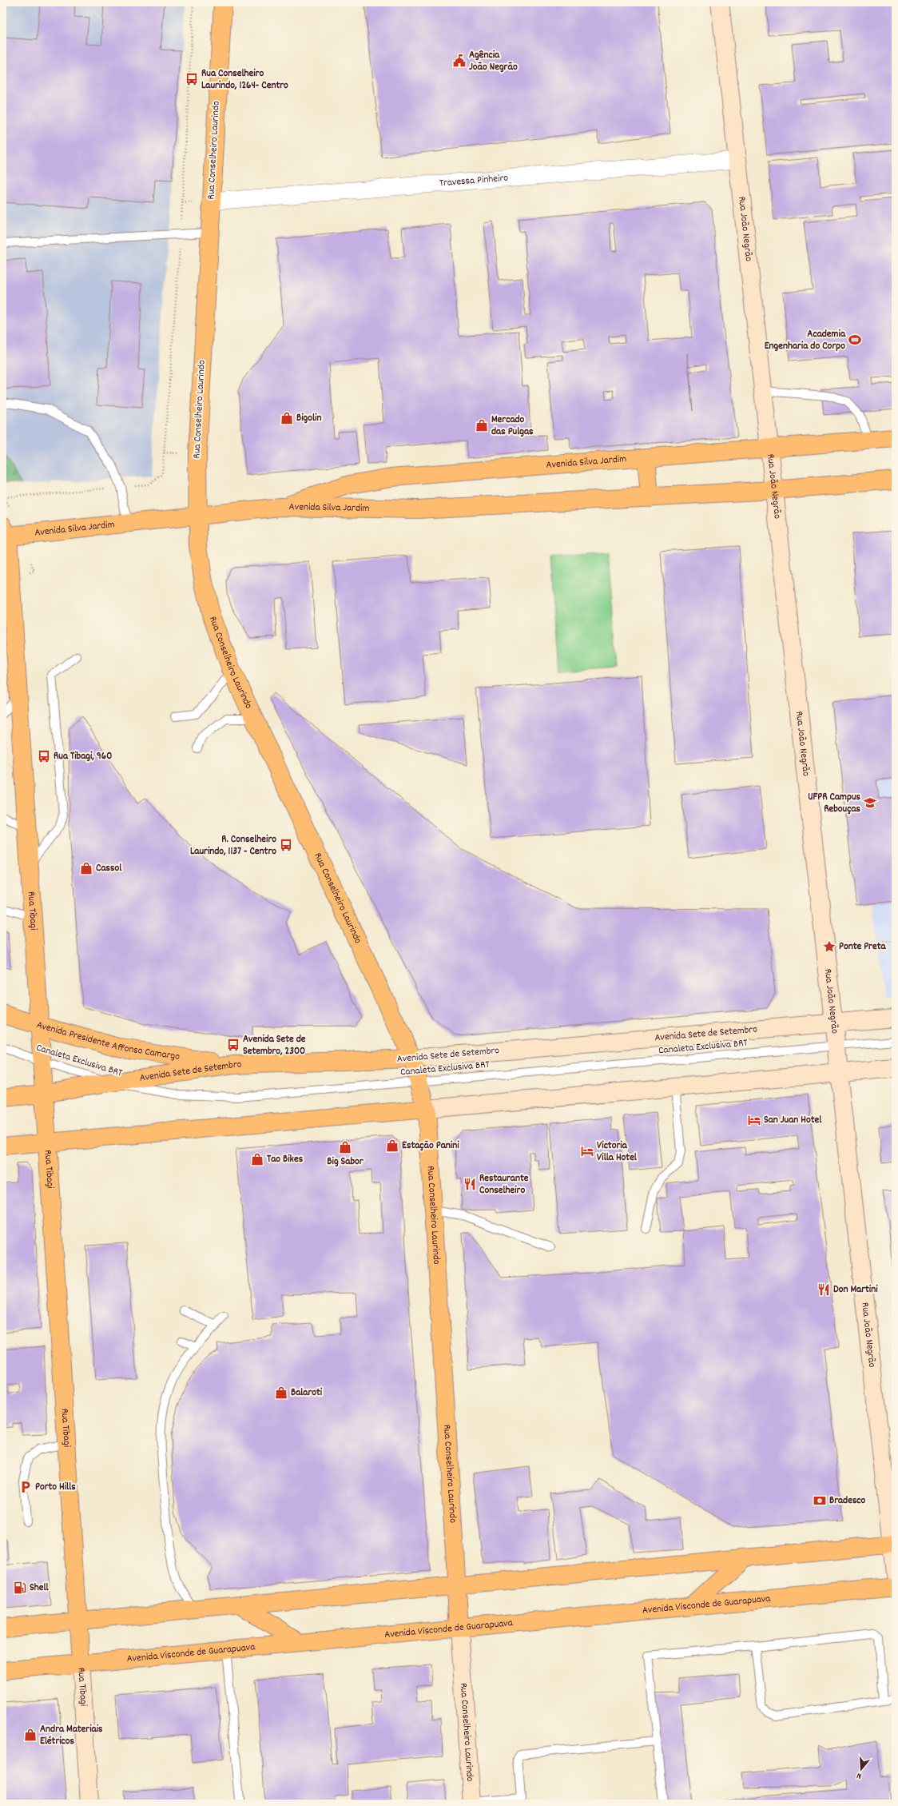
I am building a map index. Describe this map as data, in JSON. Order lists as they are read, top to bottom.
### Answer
{
  "streets": {
    "main road": [
      "Rua Conselheiro Laurindo",
      "Rua João Negrão",
      "Avenida Silva Jardim",
      "Rua Tibagi",
      "Avenida Sete de Setembro",
      "Avenida Presidente Affonso Camargo",
      "Avenida Visconde de Guarapuava"
    ],
    "street": ["Travessa Pinheiro"],
    "lane": ["Canaleta Exclusiva BRT"]
  },
  "crossings": [
    ["Rua Conselheiro Laurindo", "Travessa Pinheiro"],
    ["Rua Conselheiro Laurindo", "Avenida Silva Jardim"],
    ["Rua Conselheiro Laurindo", "Avenida Sete de Setembro"],
    ["Rua Conselheiro Laurindo", "Canaleta Exclusiva BRT"],
    ["Rua Conselheiro Laurindo", "Avenida Visconde de Guarapuava"],
    ["Travessa Pinheiro", "Rua João Negrão"],
    ["Rua João Negrão", "Avenida Silva Jardim"],
    ["Rua João Negrão", "Avenida Sete de Setembro"],
    ["Rua João Negrão", "Canaleta Exclusiva BRT"],
    ["Avenida Silva Jardim", "Rua Tibagi"],
    ["Rua Tibagi", "Avenida Sete de Setembro"],
    ["Rua Tibagi", "Avenida Presidente Affonso Camargo"],
    ["Rua Tibagi", "Canaleta Exclusiva BRT"],
    ["Rua Tibagi", "Avenida Visconde de Guarapuava"],
    ["Avenida Sete de Setembro", "Avenida Presidente Affonso Camargo"],
    ["Avenida Sete de Setembro", "Canaleta Exclusiva BRT"]
  ],
  "places": {
    "public building": ["Agência João Negrão"],
    "bus stop": [
      "Rua Conselheiro Laurindo, 1264- Centro",
      "Rua Tibagi, 960",
      "R. Conselheiro Laurindo, 1137 - Centro",
      "Avenida Sete de Setembro, 2300"
    ],
    "sports": ["Academia Engenharia do Corpo"],
    "shop": [
      "Bigolin",
      "Mercado das Pulgas",
      "Cassol",
      "Estação Panini",
      "Big Sabor",
      "Tao Bikes",
      "Balaroti",
      "Andra Materiais Elétricos"
    ],
    "school or university": ["UFPR Campus Rebouças"],
    "place": ["Ponte Preta"],
    "hotel": ["San Juan Hotel", "Victoria Villa Hotel"],
    "restaurant": ["Restaurante Conselheiro", "Don Martini"],
    "parking": ["Porto Hills"],
    "bank": ["Bradesco"],
    "fuel station": ["Shell"]
  },
  "north": "bottom"
}
